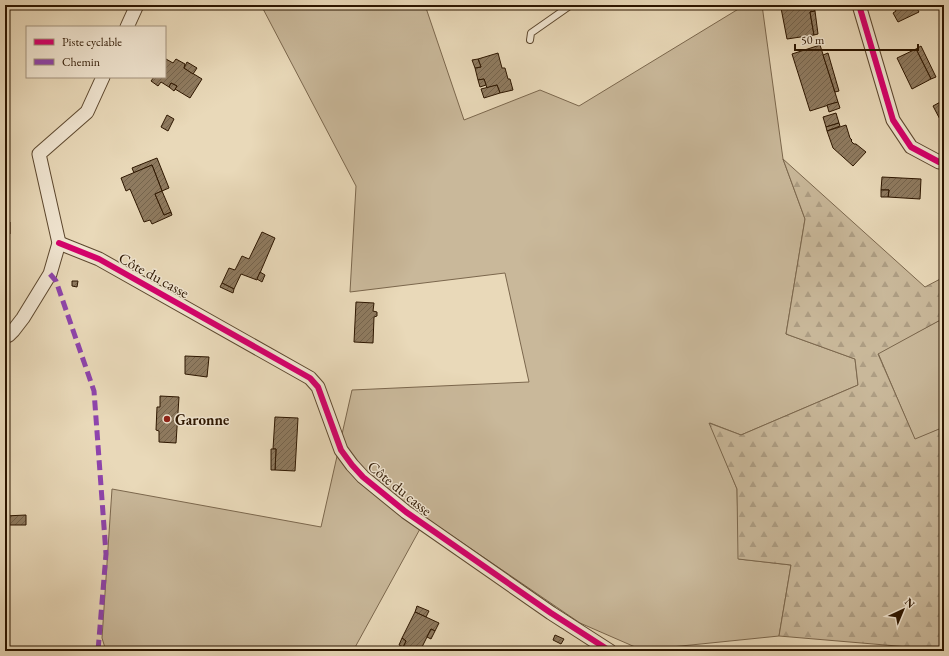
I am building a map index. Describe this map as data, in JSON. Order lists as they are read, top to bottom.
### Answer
{
  "streets": {
    "street": ["Côte du casse"]
  },
  "places": ["Garonne"],
  "legend": ["Piste cyclable", "Chemin"],
  "scale_bar": "50 m",
  "north": "top right"
}
